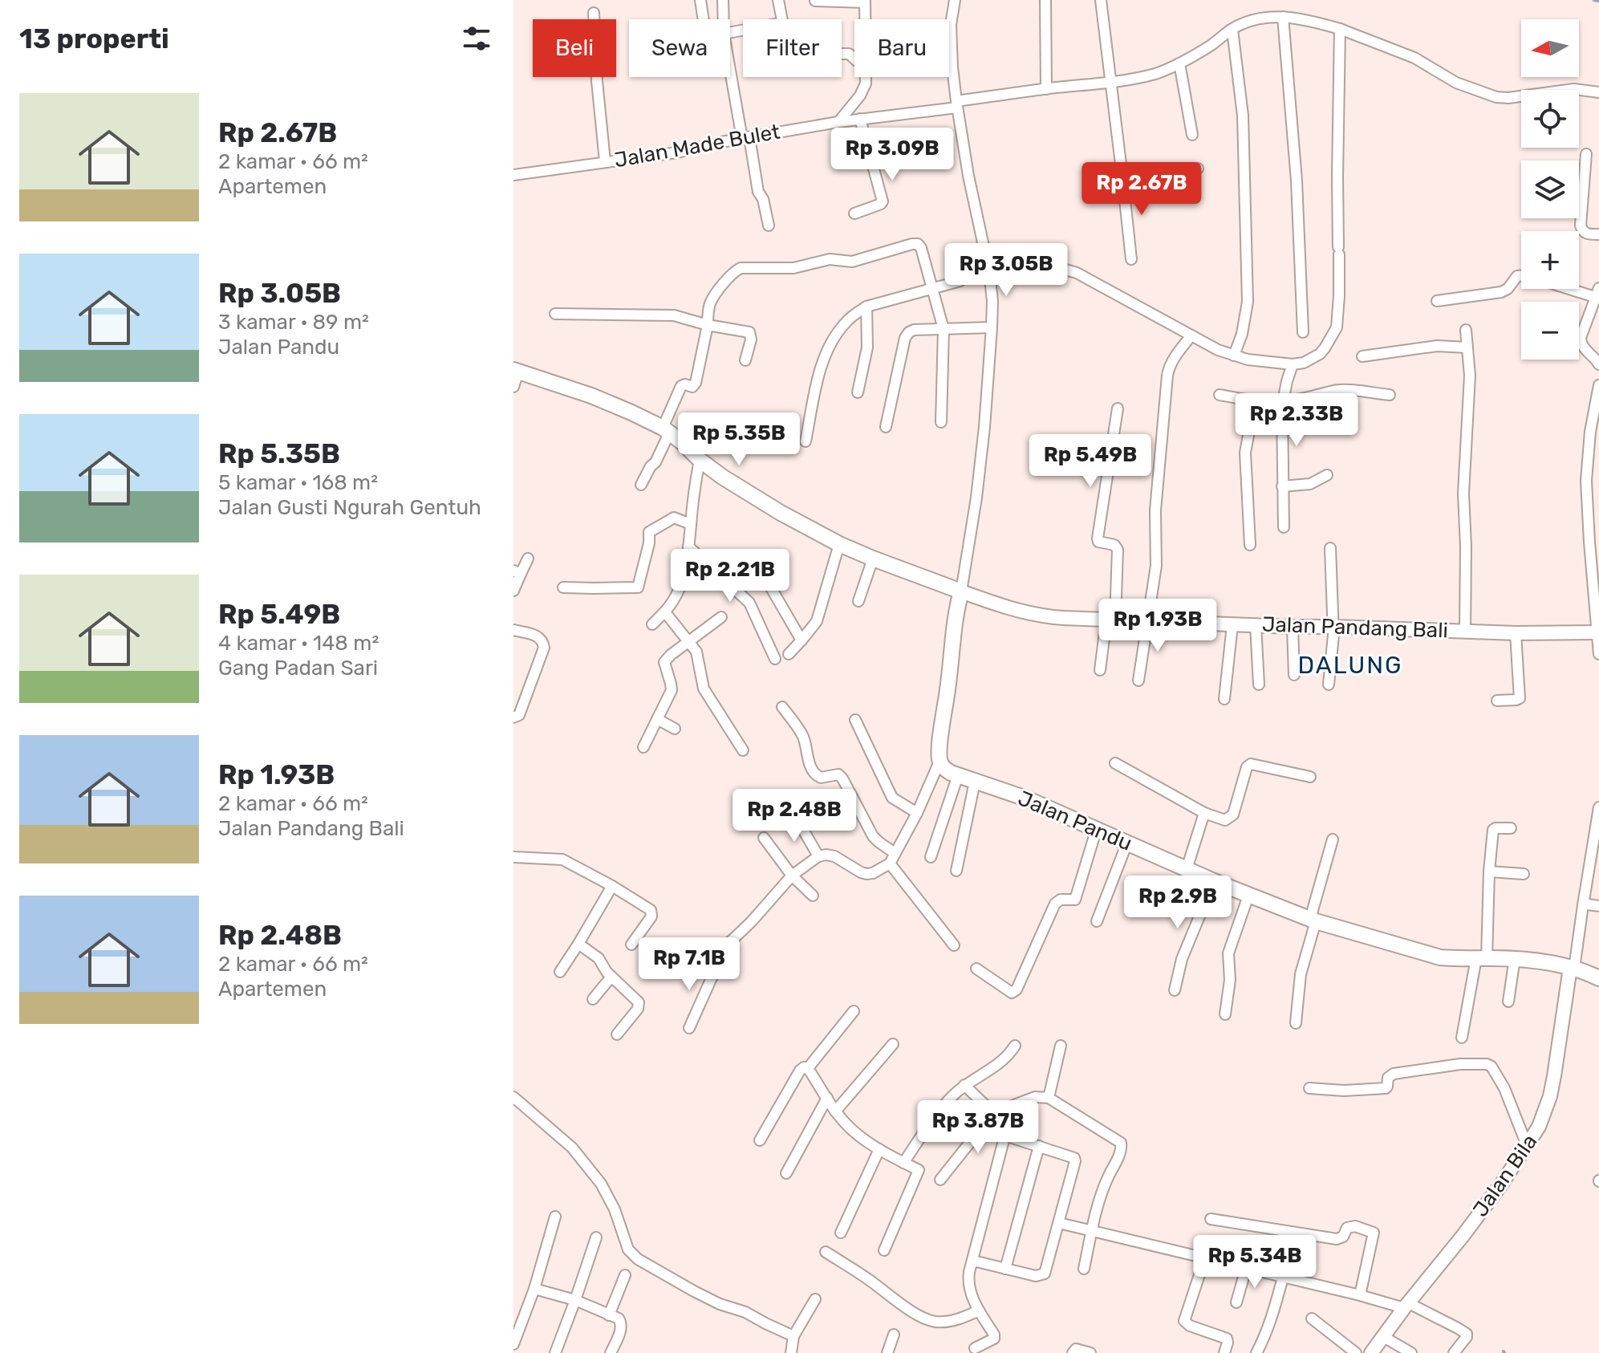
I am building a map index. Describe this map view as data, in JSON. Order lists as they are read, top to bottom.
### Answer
{
  "streets": {
    "main road": ["Jalan Pandu"],
    "street": ["Jalan Made Bulet", "Jalan Pandang Bali", "Jalan Bila"]
  },
  "crossings": [
    ["Jalan Pandu", "Jalan Bila"]
  ],
  "districts": ["DALUNG"],
  "north": "left",
  "page": {
    "heading": "13 properti",
    "map_buttons": ["+", "−"],
    "chip": [
      "Beli",
      "Sewa",
      "Filter",
      "Baru"
    ],
    "list": [
      {
        "name": "Rp 2.67B",
        "note": "2 kamar · 66 m² · Apartemen"
      },
      {
        "name": "Rp 3.05B",
        "note": "3 kamar · 89 m² · Jalan Pandu"
      },
      {
        "name": "Rp 5.35B",
        "note": "5 kamar · 168 m² · Jalan Gusti Ngurah Gentuh"
      },
      {
        "name": "Rp 5.49B",
        "note": "4 kamar · 148 m² · Gang Padan Sari"
      },
      {
        "name": "Rp 1.93B",
        "note": "2 kamar · 66 m² · Jalan Pandang Bali"
      },
      {
        "name": "Rp 2.48B",
        "note": "2 kamar · 66 m² · Apartemen"
      }
    ],
    "price": [
      "Rp 3.09B",
      "Rp 2.67B",
      "Rp 3.05B",
      "Rp 2.33B",
      "Rp 5.35B",
      "Rp 5.49B",
      "Rp 2.21B",
      "Rp 1.93B",
      "Rp 2.48B",
      "Rp 2.9B",
      "Rp 7.1B",
      "Rp 3.87B",
      "Rp 5.34B"
    ]
  }
}
